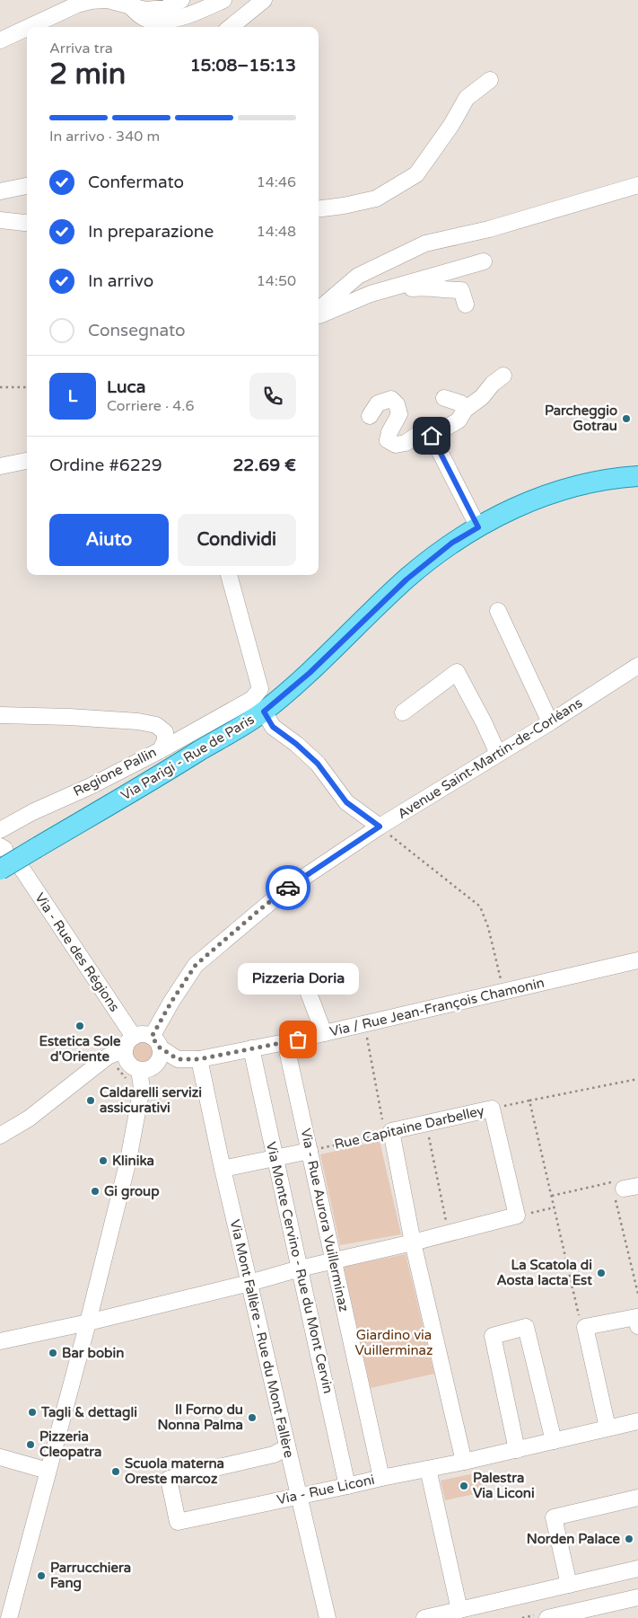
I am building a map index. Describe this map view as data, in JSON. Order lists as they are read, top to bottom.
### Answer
{
  "streets": {
    "main road": ["Via Parigi - Rue de Paris"],
    "street": [
      "Avenue Saint-Martin-de-Corléans",
      "Regione Pallin",
      "Via - Rue des Régions",
      "Via / Rue Jean-François Chamonin",
      "Rue Capitaine Darbelley",
      "Via - Rue Aurora Vuillerminaz",
      "Via Monte Cervino - Rue du Mont Cervin",
      "Via Mont Fallère - Rue du Mont Fallère",
      "Via - Rue Liconi"
    ]
  },
  "crossings": [
    ["Avenue Saint-Martin-de-Corléans", "Via - Rue des Régions"],
    ["Avenue Saint-Martin-de-Corléans", "Via / Rue Jean-François Chamonin"],
    ["Via - Rue des Régions", "Via / Rue Jean-François Chamonin"],
    ["Via / Rue Jean-François Chamonin", "Via - Rue Aurora Vuillerminaz"],
    ["Via / Rue Jean-François Chamonin", "Via Monte Cervino - Rue du Mont Cervin"],
    ["Via / Rue Jean-François Chamonin", "Via Mont Fallère - Rue du Mont Fallère"],
    ["Rue Capitaine Darbelley", "Via - Rue Aurora Vuillerminaz"],
    ["Via - Rue Aurora Vuillerminaz", "Via - Rue Liconi"],
    ["Via Monte Cervino - Rue du Mont Cervin", "Via - Rue Liconi"],
    ["Via Mont Fallère - Rue du Mont Fallère", "Via - Rue Liconi"]
  ],
  "parks": ["Giardino via Vuillerminaz"],
  "places": [
    "Parcheggio Gotrau",
    "Estetica Sole d'Oriente",
    "Pizzeria Doria",
    "Caldarelli servizi assicurativi",
    "Klinika",
    "Gi group",
    "La Scatola di Aosta Iacta Est",
    "Bar bobin",
    "Tagli & dettagli",
    "Il Forno du Nonna Palma",
    "Pizzeria Cleopatra",
    "Scuola materna Oreste marcoz",
    "Palestra Via Liconi",
    "Norden Palace",
    "Parrucchiera Fang"
  ],
  "page": {
    "heading": ["2 min", "Arriva tra", "15:08–15:13"],
    "panel": [
      "Luca",
      "Corriere · 4.6",
      "Ordine #6229",
      "22.69 €"
    ],
    "bar": "In arrivo · 340 m",
    "list": [
      ["Confermato", "14:46"],
      ["In preparazione", "14:48"],
      ["In arrivo", "14:50"],
      "Consegnato"
    ],
    "round": "L",
    "buttons": ["Aiuto", "Condividi"],
    "bubble": "Pizzeria Doria"
  }
}
